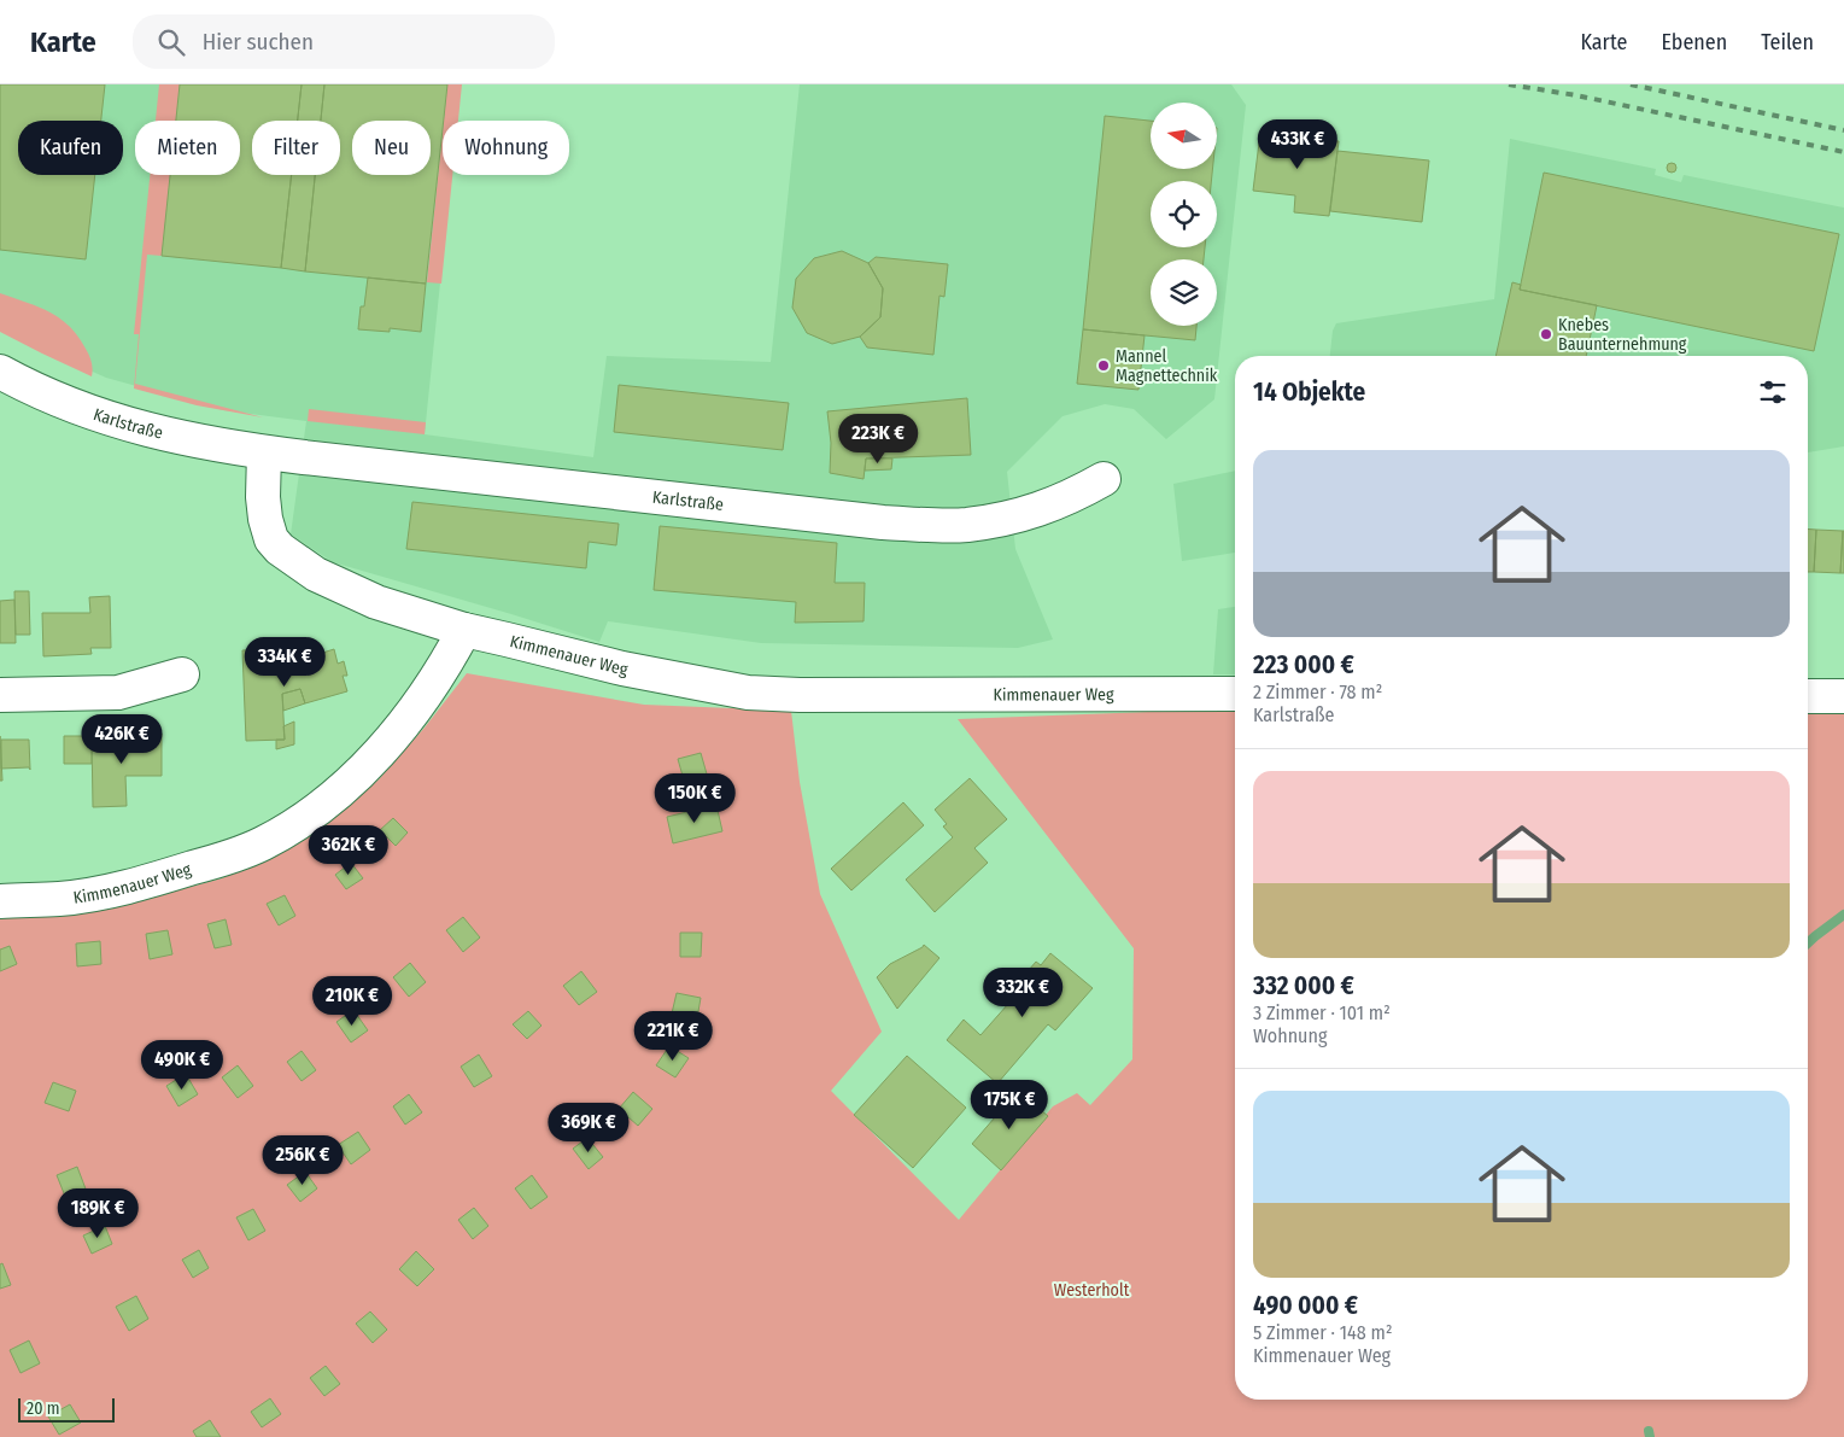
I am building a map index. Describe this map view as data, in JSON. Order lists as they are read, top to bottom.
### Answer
{
  "streets": {
    "street": ["Karlstraße", "Kimmenauer Weg"]
  },
  "parks": ["Westerholt"],
  "places": ["Knebes Bauunternehmung", "Mannel Magnettechnik"],
  "scale_bar": "20 m",
  "north": "left",
  "page": {
    "header": "Karte",
    "search": "Hier suchen",
    "nav": ["Karte", "Ebenen", "Teilen"],
    "price": [
      "433K €",
      "223K €",
      "334K €",
      "426K €",
      "150K €",
      "362K €",
      "332K €",
      "210K €",
      "221K €",
      "490K €",
      "175K €",
      "369K €",
      "256K €",
      "189K €"
    ],
    "chip": [
      "Kaufen",
      "Mieten",
      "Filter",
      "Neu",
      "Wohnung"
    ],
    "heading": "14 Objekte",
    "list": [
      {
        "name": "223 000 €",
        "note": "2 Zimmer · 78 m² · Karlstraße"
      },
      {
        "name": "332 000 €",
        "note": "3 Zimmer · 101 m² · Wohnung"
      },
      {
        "name": "490 000 €",
        "note": "5 Zimmer · 148 m² · Kimmenauer Weg"
      }
    ],
    "scale": "20 m"
  }
}
